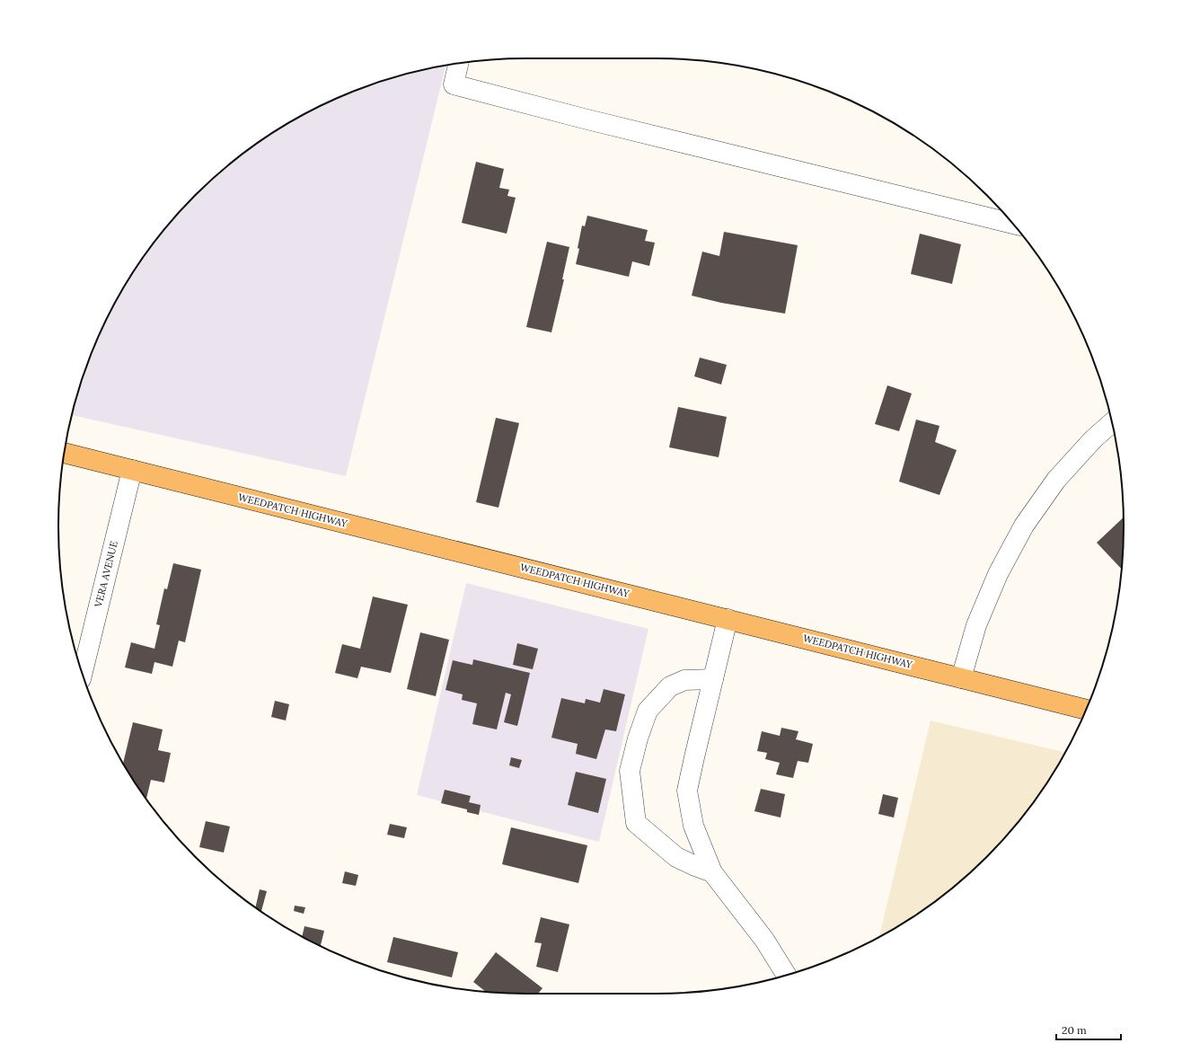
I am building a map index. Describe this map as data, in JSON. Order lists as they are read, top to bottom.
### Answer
{
  "streets": {
    "main road": ["WEEDPATCH HIGHWAY"],
    "street": ["VERA AVENUE"]
  },
  "crossings": [
    ["WEEDPATCH HIGHWAY", "VERA AVENUE"]
  ],
  "scale_bar": "20 m"
}
